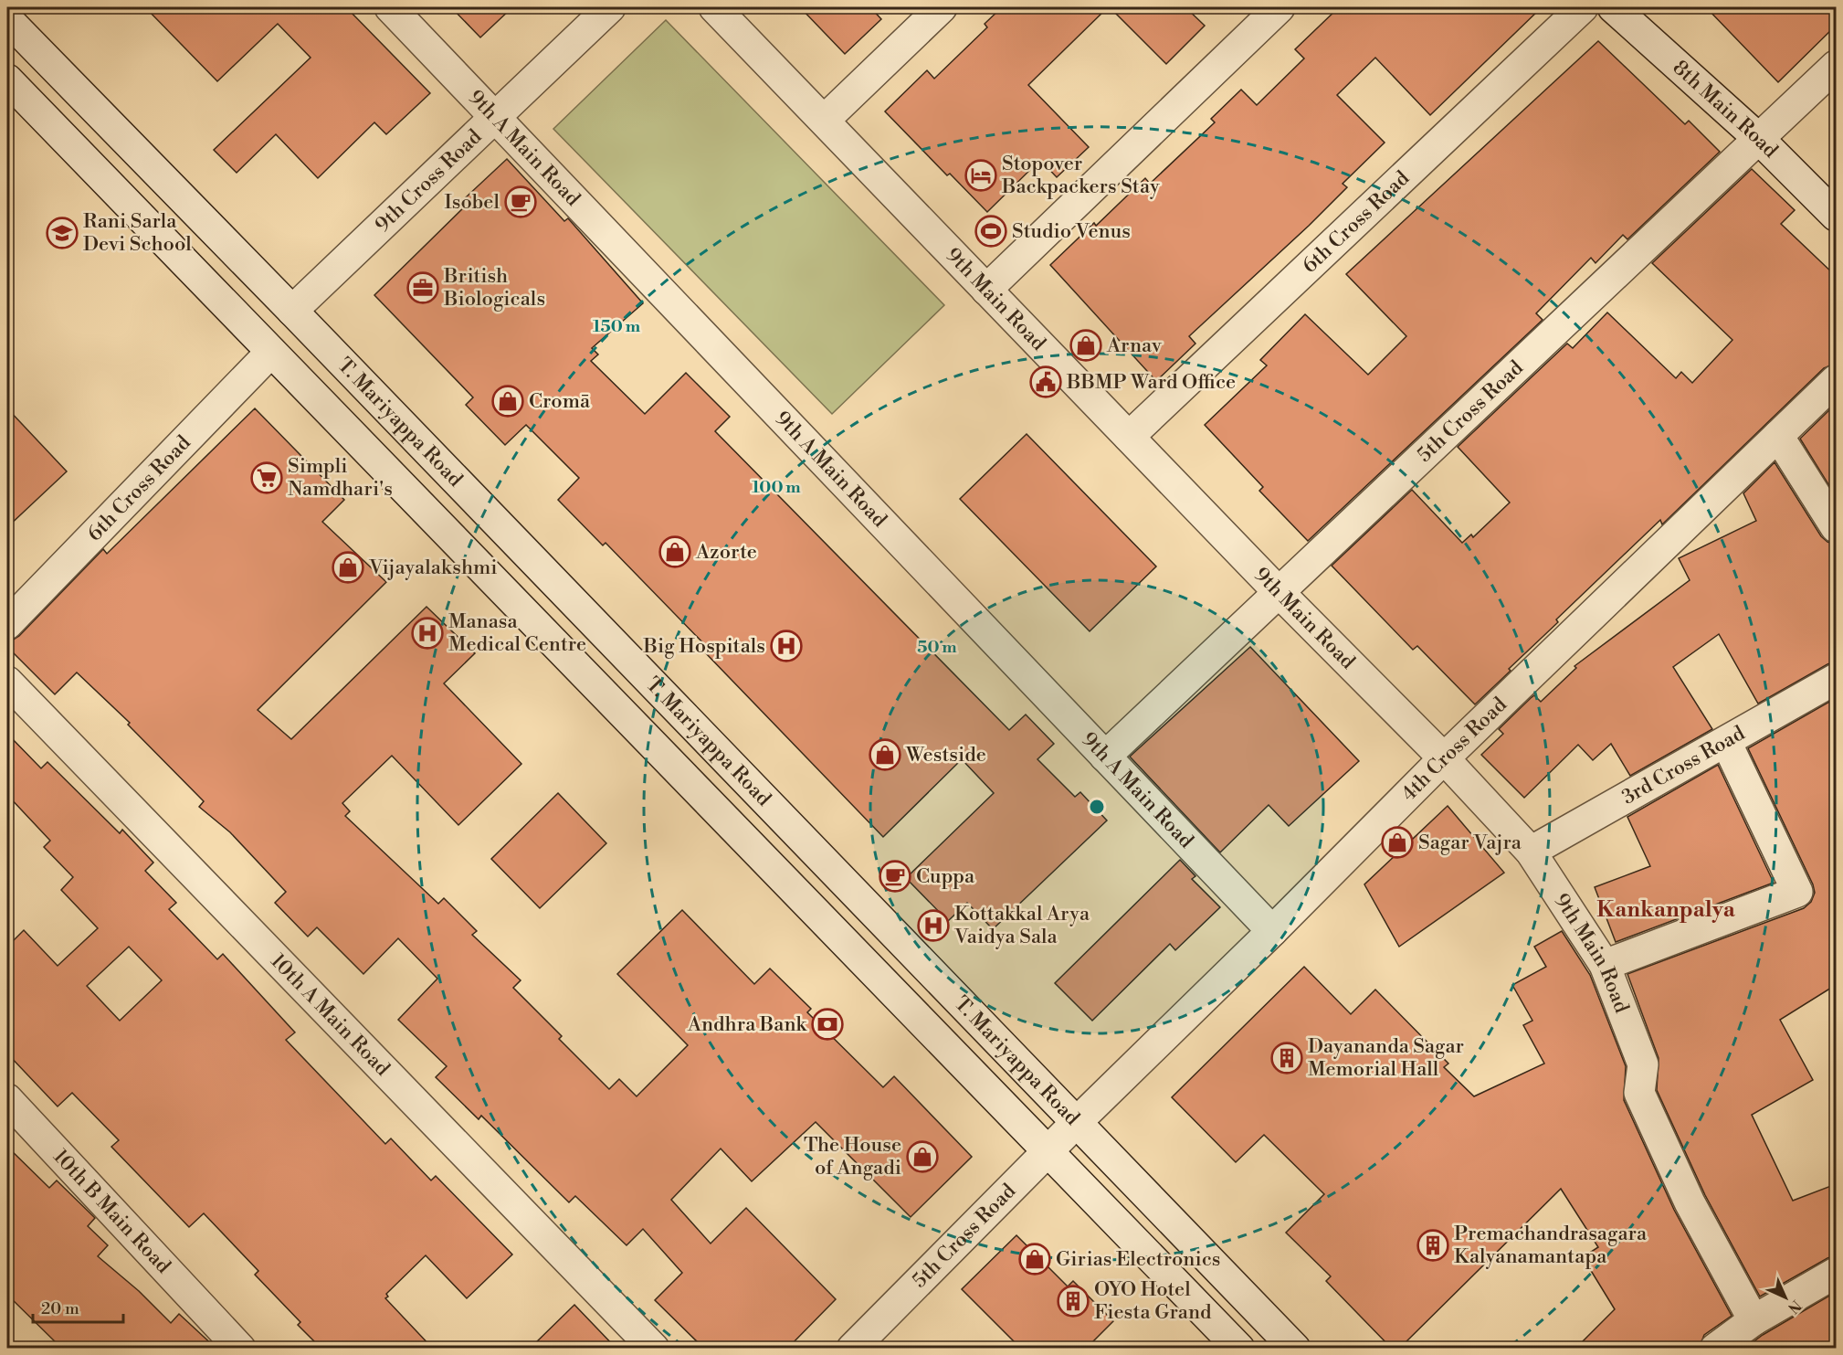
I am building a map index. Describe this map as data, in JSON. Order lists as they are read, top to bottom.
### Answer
{
  "streets": {
    "street": [
      "8th Main Road",
      "9th A Main Road",
      "9th Cross Road",
      "6th Cross Road",
      "9th Main Road",
      "5th Cross Road",
      "T. Mariyappa Road",
      "4th Cross Road",
      "3rd Cross Road",
      "10th A Main Road",
      "10th B Main Road"
    ]
  },
  "crossings": [
    ["8th Main Road", "5th Cross Road"],
    ["9th A Main Road", "9th Cross Road"],
    ["9th A Main Road", "5th Cross Road"],
    ["9th A Main Road", "4th Cross Road"],
    ["9th Cross Road", "T. Mariyappa Road"],
    ["6th Cross Road", "9th Main Road"],
    ["6th Cross Road", "T. Mariyappa Road"],
    ["9th Main Road", "5th Cross Road"],
    ["9th Main Road", "4th Cross Road"],
    ["9th Main Road", "3rd Cross Road"],
    ["5th Cross Road", "T. Mariyappa Road"],
    ["5th Cross Road", "4th Cross Road"],
    ["T. Mariyappa Road", "4th Cross Road"]
  ],
  "districts": ["Kankanpalya"],
  "places": {
    "hotel": ["Stopover Backpackers Stay"],
    "cafe": ["Isobel", "Cuppa"],
    "sports": ["Studio Venus"],
    "school or university": ["Rani Sarla Devi School"],
    "office": ["British Biologicals"],
    "shop": [
      "Arnav",
      "Cromā",
      "Azorte",
      "Vijayalakshmi",
      "Westside",
      "Sagar Vajra",
      "The House of Angadi",
      "Girias Electronics"
    ],
    "public building": ["BBMP Ward Office"],
    "supermarket": ["Simpli Namdhari's"],
    "hospital": ["Manasa Medical Centre", "Big Hospitals", "Kottakkal Arya Vaidya Sala"],
    "bank": ["Andhra Bank"],
    "building": ["Dayananda Sagar Memorial Hall", "Premachandrasagara Kalyanamantapa", "OYO Hotel Fiesta Grand"]
  },
  "scale_bar": "20 m",
  "north": "bottom right",
  "rings": ["150 m", "100 m", "50 m"]
}
